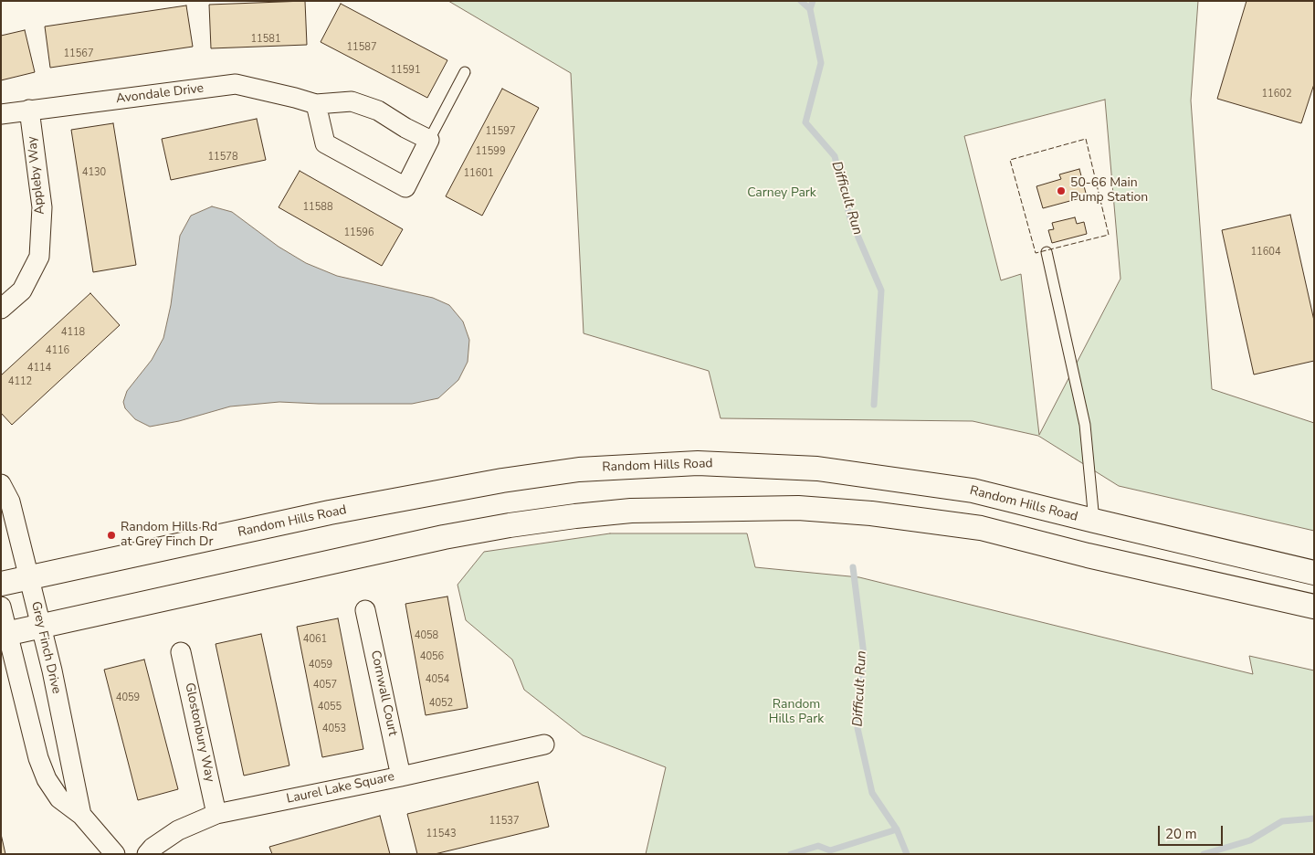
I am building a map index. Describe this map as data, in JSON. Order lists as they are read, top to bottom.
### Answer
{
  "streets": {
    "street": [
      "Avondale Drive",
      "Appleby Way",
      "Random Hills Road",
      "Grey Finch Drive",
      "Cornwall Court",
      "Glostonbury Way",
      "Laurel Lake Square"
    ]
  },
  "crossings": [
    ["Avondale Drive", "Appleby Way"],
    ["Random Hills Road", "Grey Finch Drive"],
    ["Cornwall Court", "Laurel Lake Square"],
    ["Glostonbury Way", "Laurel Lake Square"]
  ],
  "water": ["Difficult Run"],
  "parks": ["Carney Park", "Random Hills Park"],
  "places": ["50-66 Main Pump Station", "Random Hills Rd at Grey Finch Dr"],
  "house_numbers": [
    "11581",
    "11587",
    "11567",
    "11591",
    "11602",
    "11597",
    "11599",
    "11578",
    "4130",
    "11601",
    "11588",
    "11596",
    "11604",
    "4118",
    "4116",
    "4114",
    "4112",
    "4058",
    "4061",
    "4056",
    "4059",
    "4054",
    "4057",
    "4059",
    "4052",
    "4055",
    "4053",
    "11537",
    "11543"
  ],
  "scale_bar": "20 m"
}
